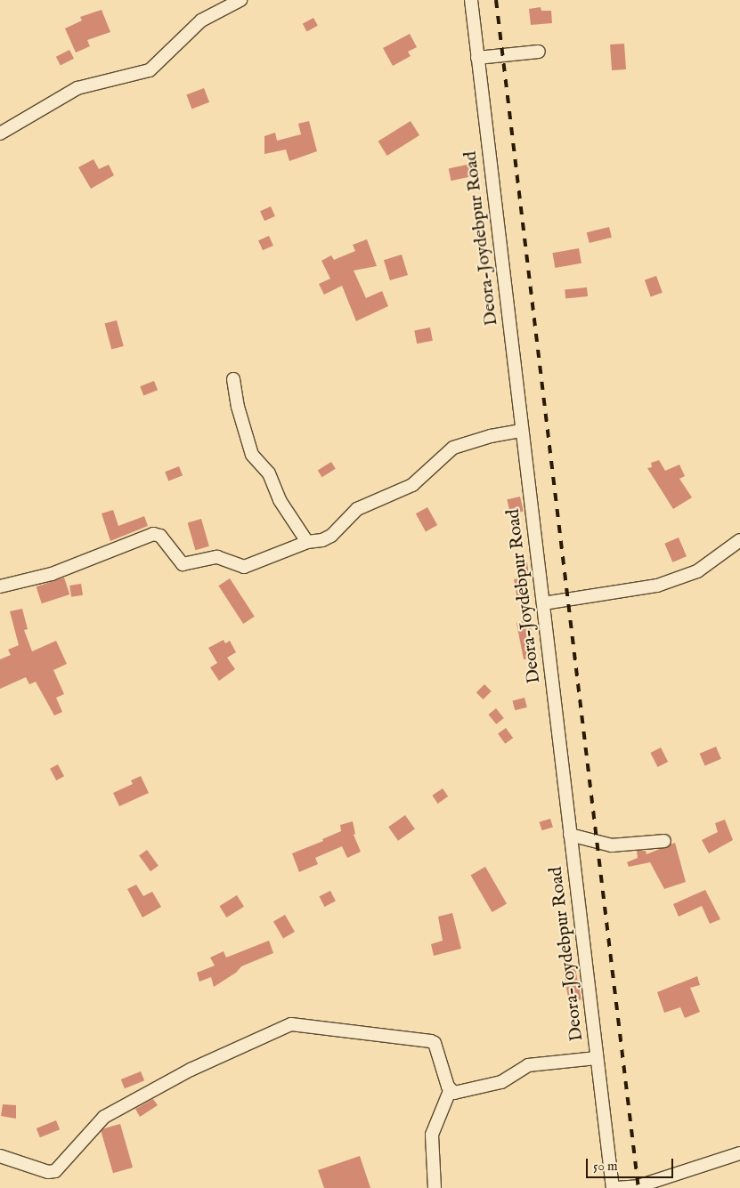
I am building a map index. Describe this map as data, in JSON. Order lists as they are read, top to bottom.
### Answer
{
  "streets": {
    "street": ["Deora-Joydebpur Road"]
  },
  "scale_bar": "50 m"
}
